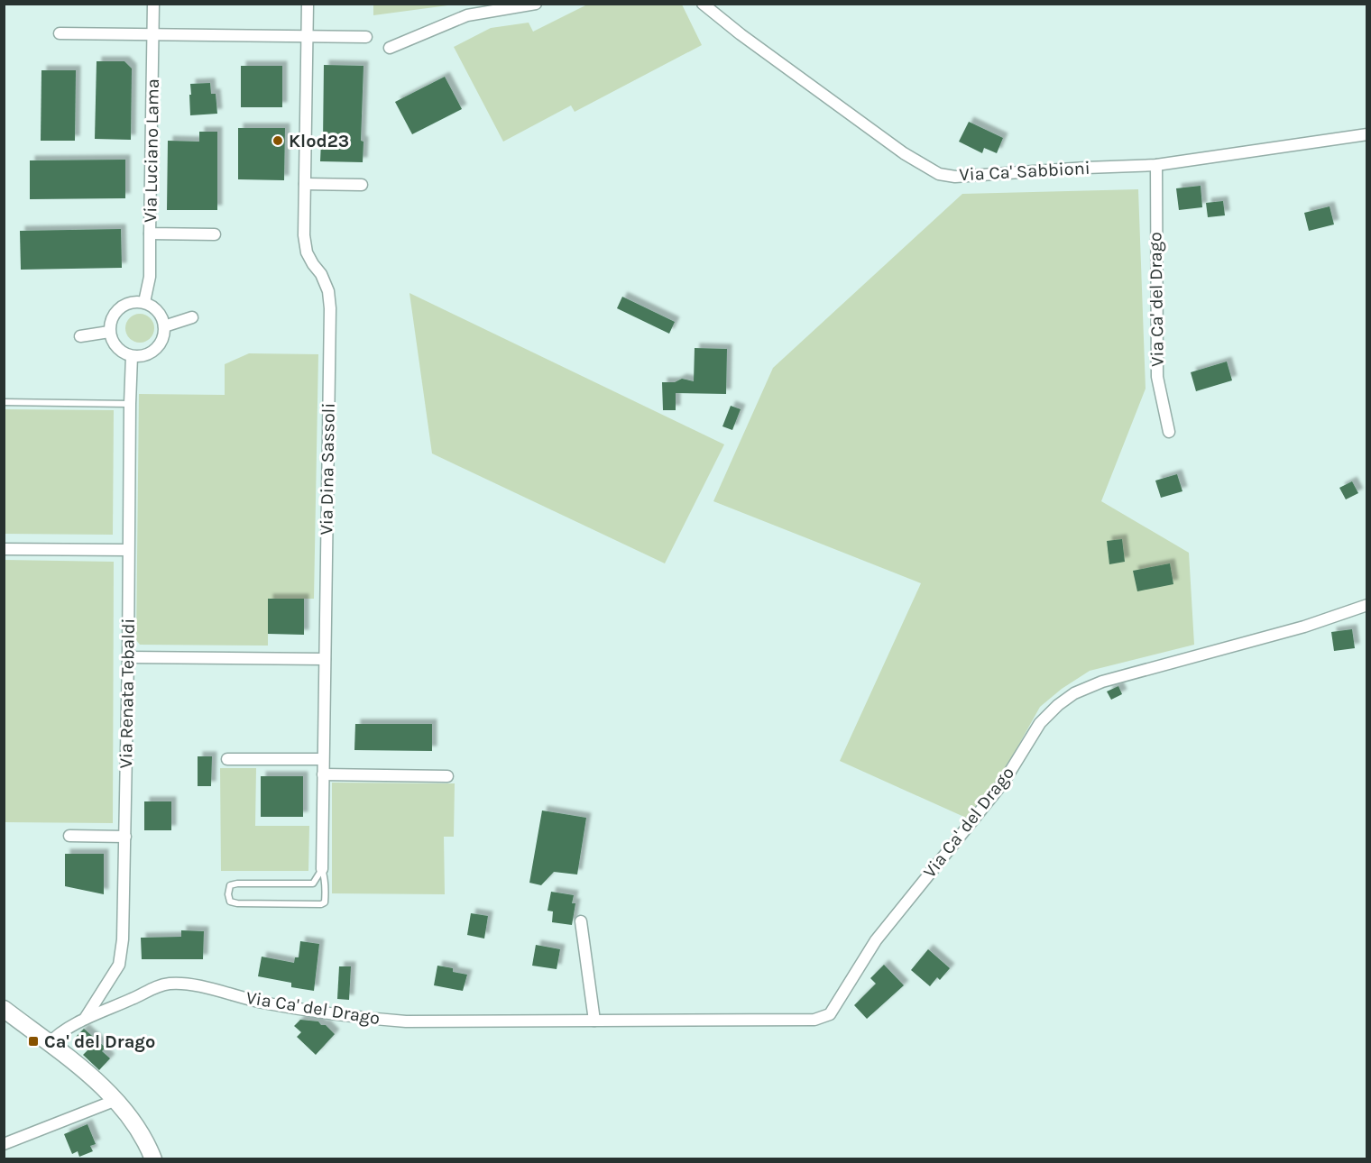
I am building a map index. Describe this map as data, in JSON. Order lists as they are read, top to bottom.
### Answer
{
  "streets": {
    "street": [
      "Via Luciano Lama",
      "Via Ca' Sabbioni",
      "Via Ca' del Drago",
      "Via Dina Sassoli",
      "Via Renata Tebaldi"
    ]
  },
  "crossings": [
    ["Via Ca' Sabbioni", "Via Ca' del Drago"],
    ["Via Ca' del Drago", "Via Renata Tebaldi"]
  ],
  "places": {
    "other": ["Klod23"],
    "transit": ["Ca' del Drago"]
  }
}
